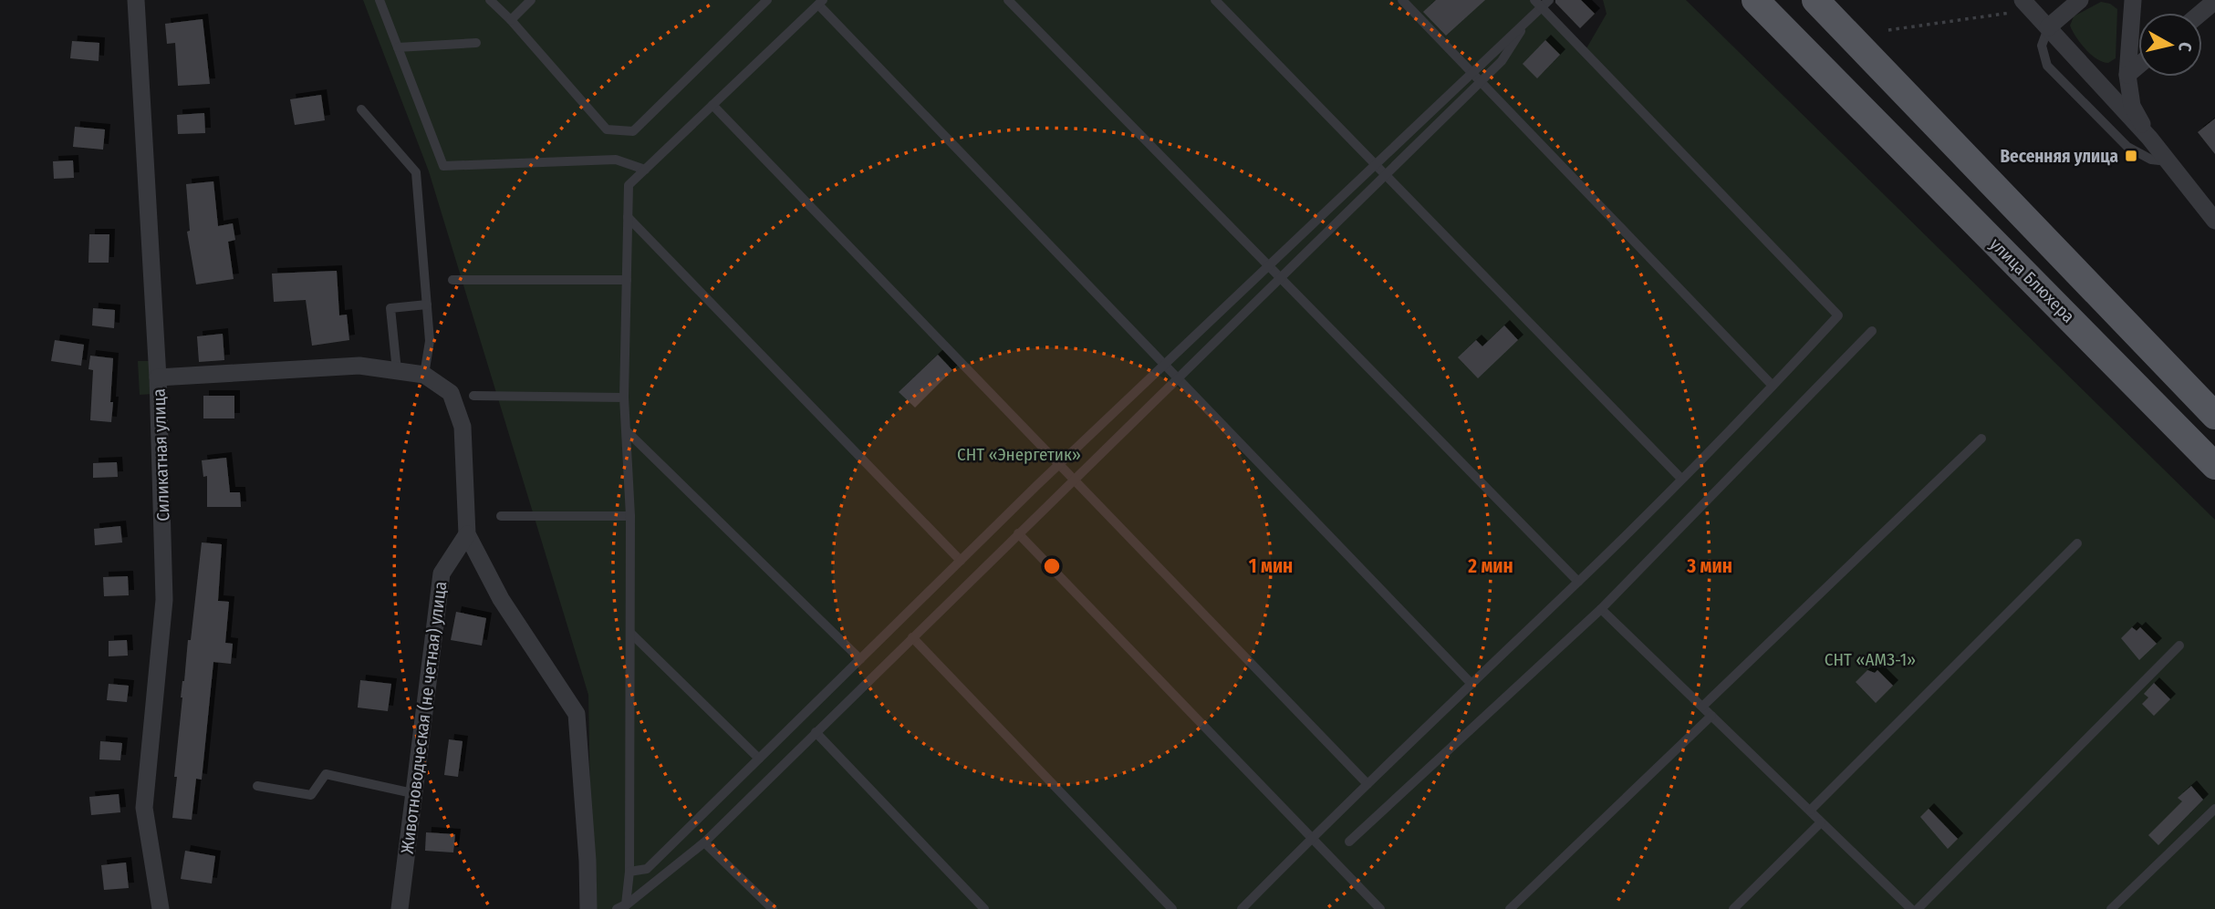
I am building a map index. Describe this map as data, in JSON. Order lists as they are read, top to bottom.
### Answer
{
  "streets": {
    "main road": ["улица Блюхера"],
    "street": ["Силикатная улица", "Животноводческая (не четная) улица"]
  },
  "parks": ["СНТ «Энергетик»", "СНТ «АМЗ-1»"],
  "places": {
    "transit": ["Весенняя улица"]
  },
  "north": "right",
  "rings": ["1 мин", "2 мин", "3 мин"]
}
